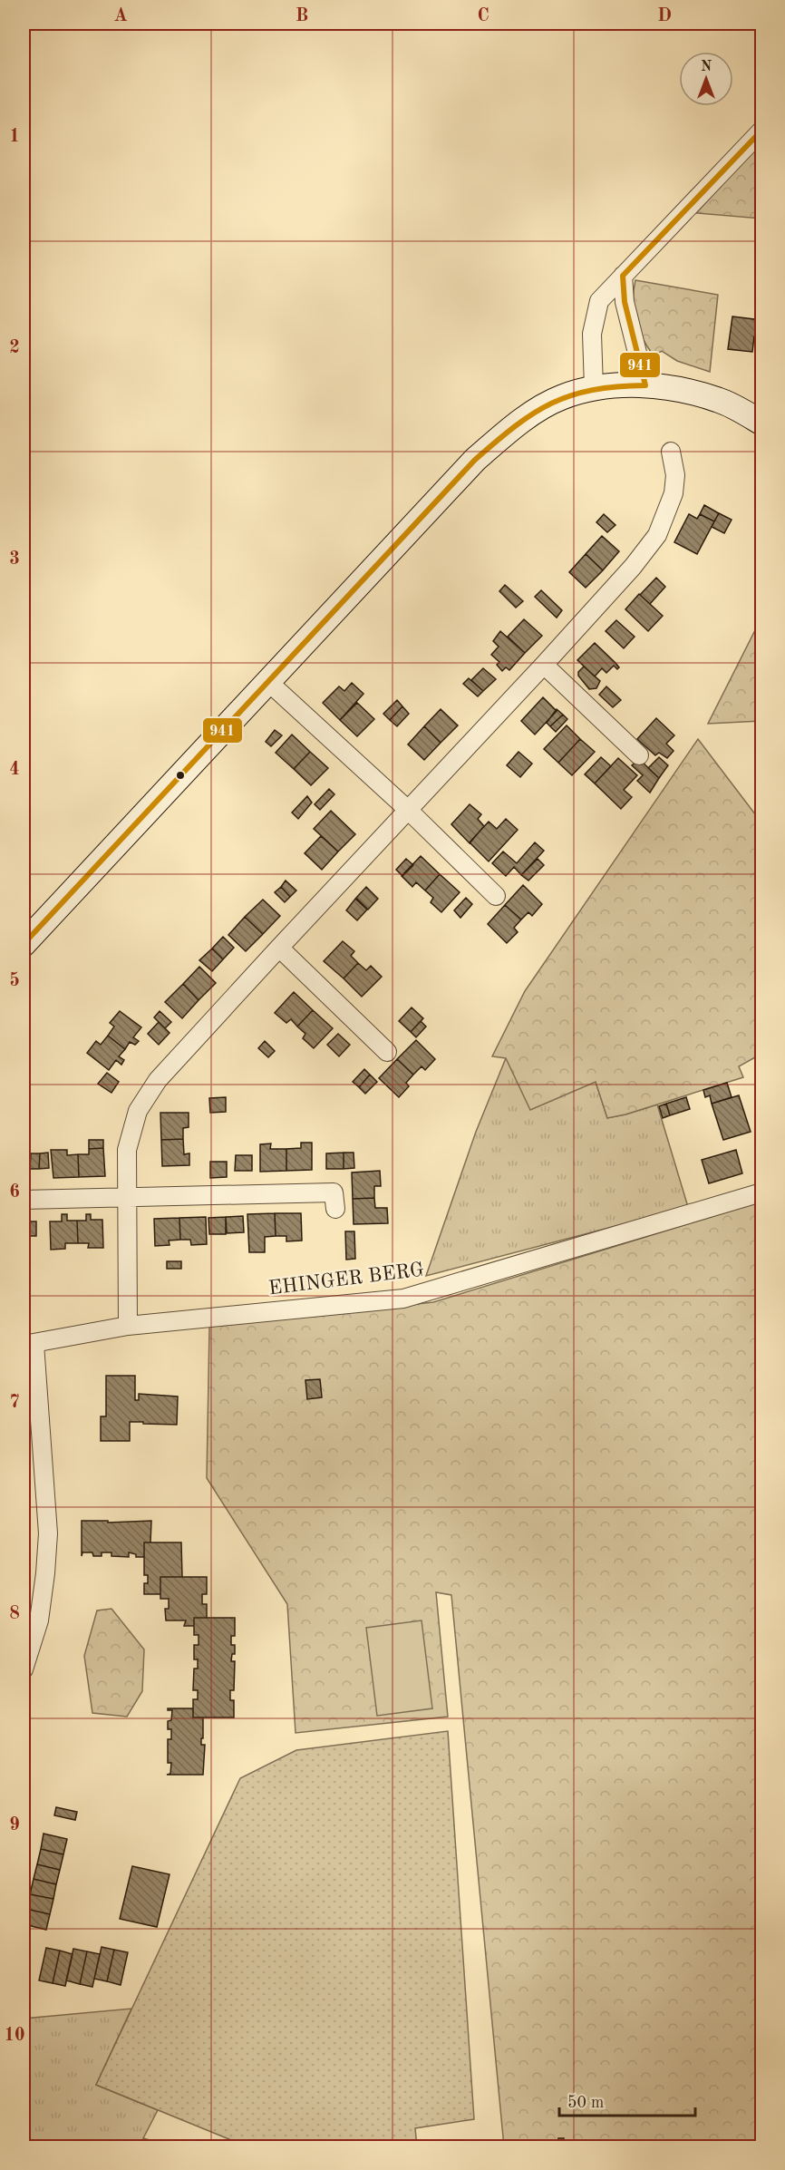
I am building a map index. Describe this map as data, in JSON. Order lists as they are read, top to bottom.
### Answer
{
  "streets": {
    "street": ["EHINGER BERG"]
  },
  "lines": ["transit line 941"],
  "scale_bar": "50 m",
  "north": "top",
  "grid": {
    "columns": [
      "A",
      "B",
      "C",
      "D"
    ],
    "rows": [
      "1",
      "2",
      "3",
      "4",
      "5",
      "6",
      "7",
      "8",
      "9",
      "10"
    ]
  }
}
